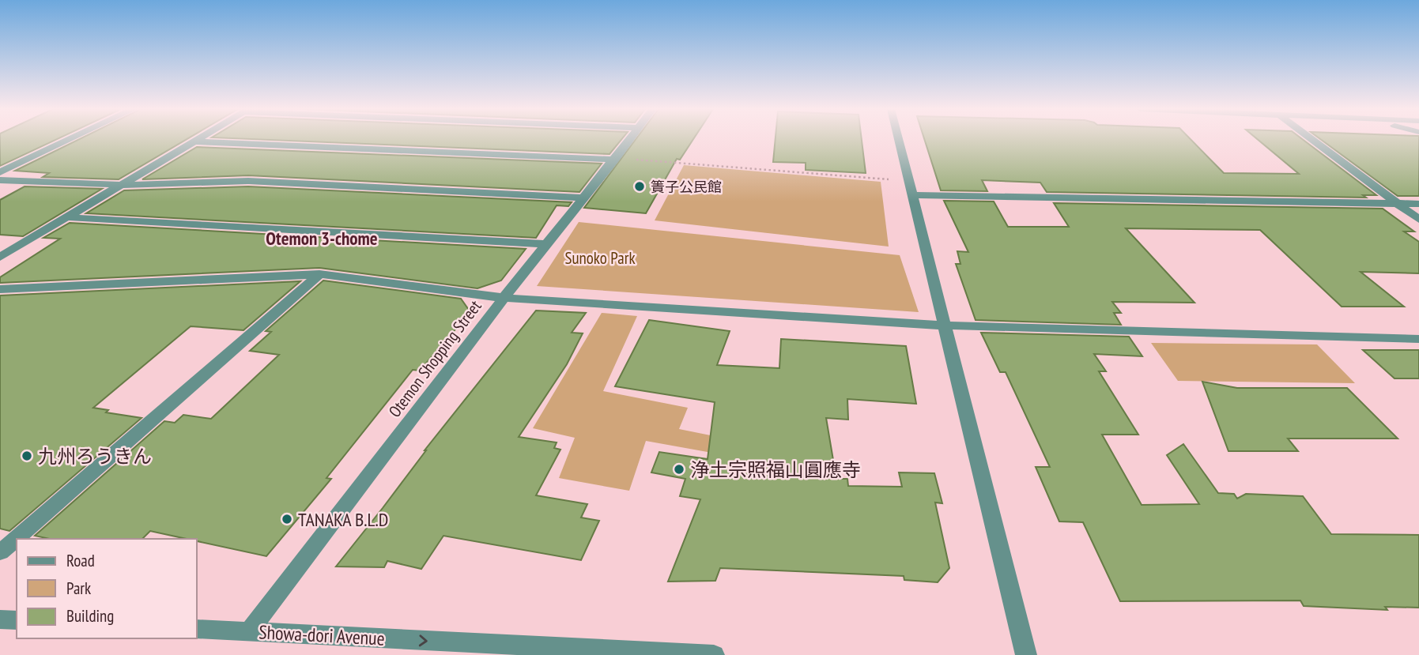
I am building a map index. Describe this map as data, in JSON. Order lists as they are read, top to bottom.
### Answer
{
  "streets": {
    "street": ["Otemon Shopping Street", "Showa-dori Avenue"]
  },
  "crossings": [
    ["Otemon Shopping Street", "Showa-dori Avenue"]
  ],
  "one_way": ["Showa-dori Avenue"],
  "districts": ["Otemon 3-chome"],
  "parks": ["Sunoko Park"],
  "places": [
    "簀子公民館",
    "九州ろうきん",
    "浄土宗照福山圓應寺",
    "TANAKA B.L.D"
  ],
  "legend": ["Road", "Park", "Building"]
}
